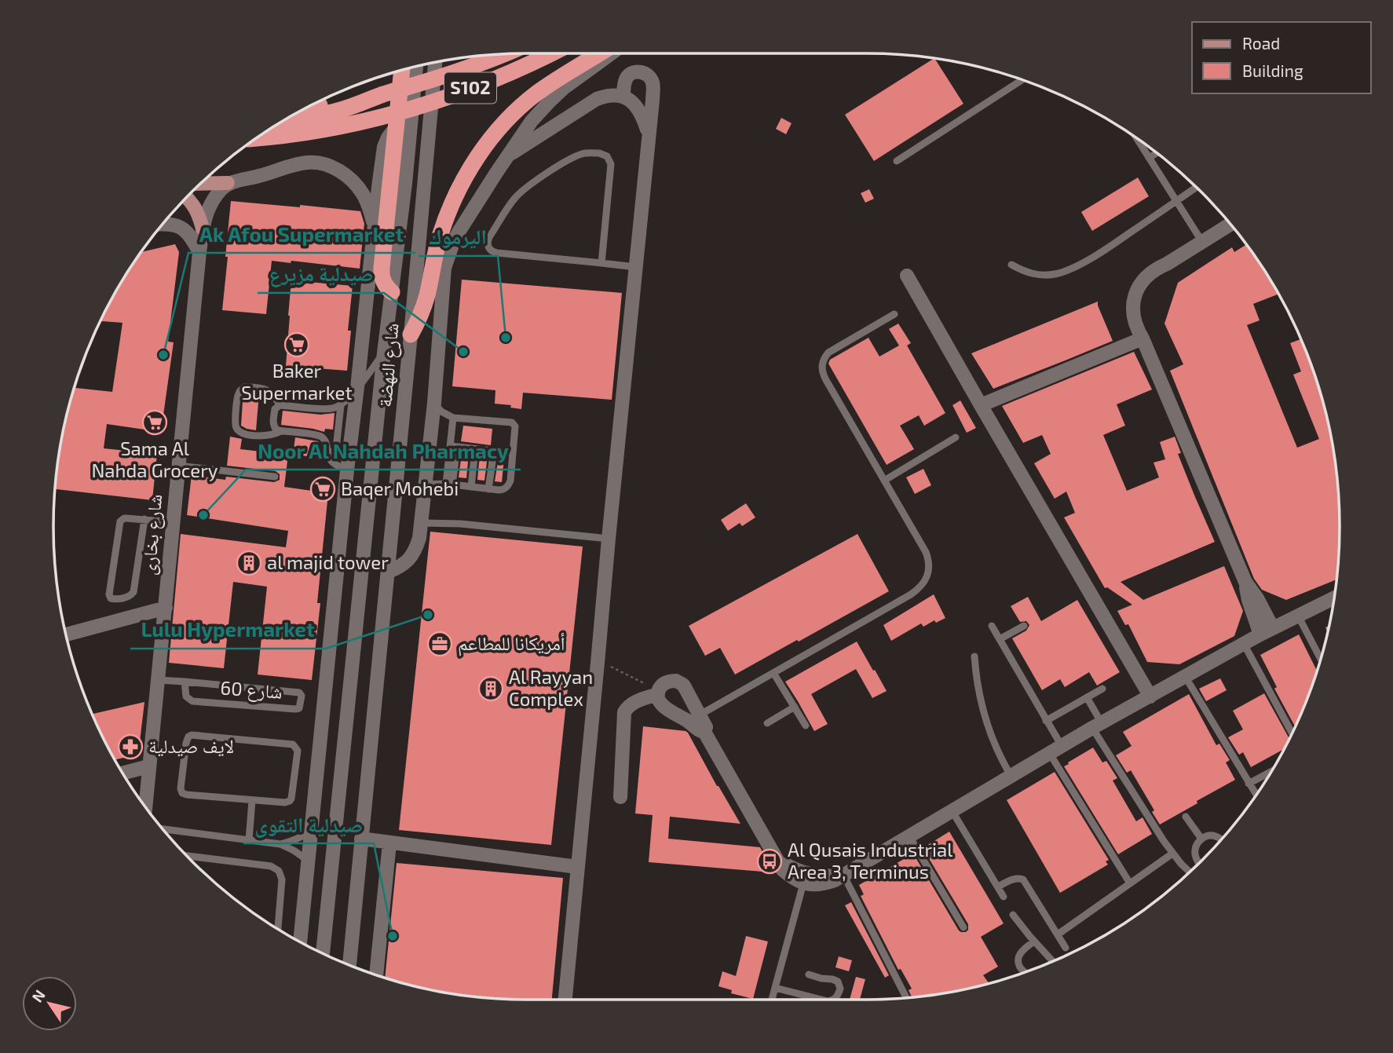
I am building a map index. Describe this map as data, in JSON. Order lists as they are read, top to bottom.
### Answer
{
  "streets": {
    "highway": ["S102"],
    "street": ["شارع النهضة", "شارع بخارى"],
    "lane": ["شارع 60"]
  },
  "crossings": [
    ["شارع بخارى", "شارع 60"]
  ],
  "places": {
    "other": [
      "اليرموك",
      "صيدلية مزيرع",
      "Ak Afou Supermarket",
      "Noor Al Nahdah Pharmacy",
      "Lulu Hypermarket",
      "صيدلية التقوى"
    ],
    "supermarket": ["Baker Supermarket", "Sama Al Nahda Grocery", "Baqer Mohebi"],
    "building": ["al majid tower", "Al Rayyan Complex"],
    "office": ["أمريكانا للمطاعم"],
    "pharmacy": ["لايف صيدلية"],
    "bus stop": ["Al Qusais Industrial Area 3, Terminus"]
  },
  "legend": ["Road", "Building"],
  "north": "top left"
}
